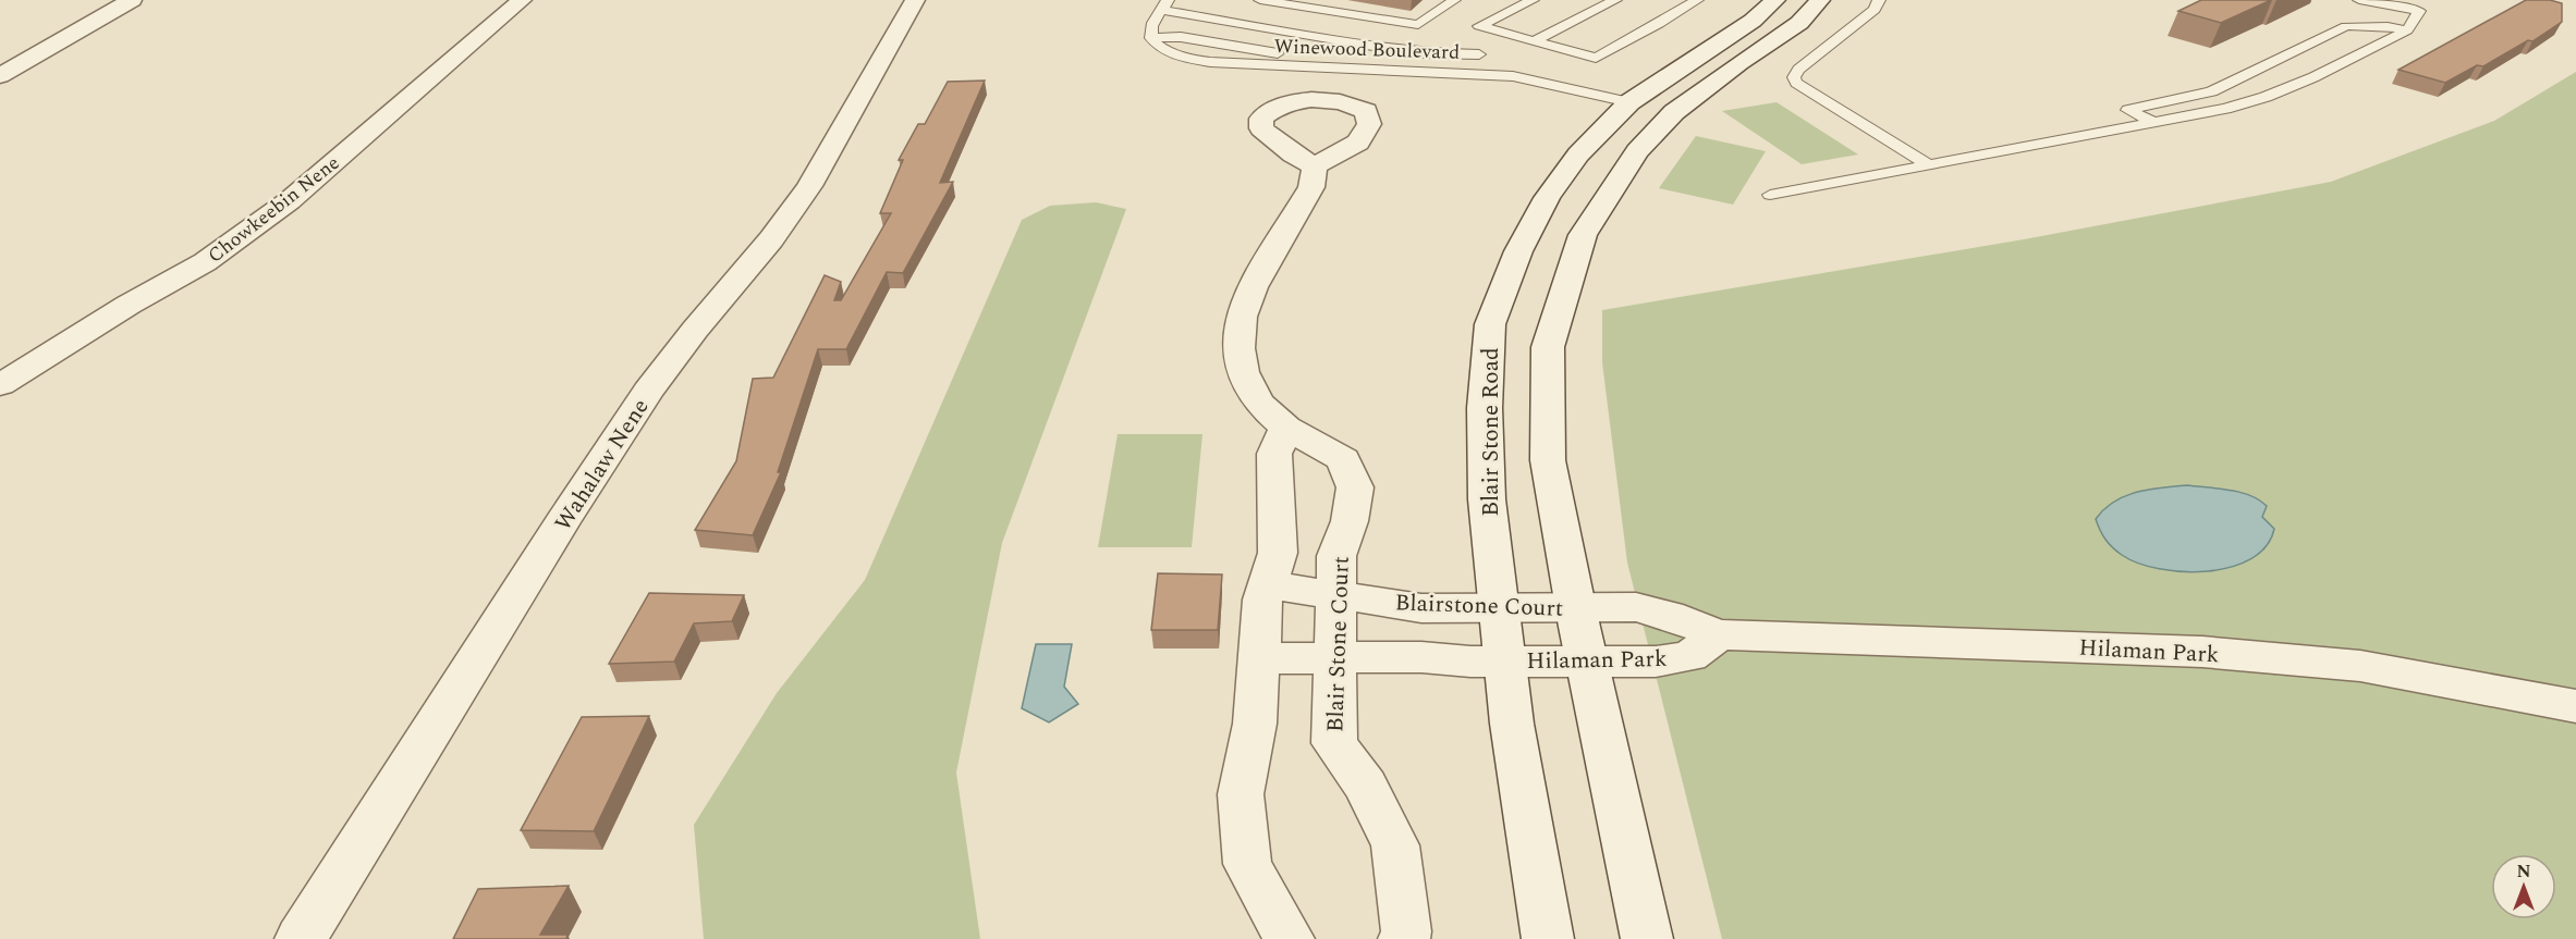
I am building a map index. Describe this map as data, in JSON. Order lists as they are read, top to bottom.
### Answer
{
  "streets": {
    "street": [
      "Chowkeebin Nene",
      "Blair Stone Road",
      "Wahalaw Nene",
      "Blairstone Court",
      "Blair Stone Court",
      "Hilaman Park"
    ],
    "lane": ["Winewood Boulevard"]
  },
  "crossings": [
    ["Winewood Boulevard", "Blair Stone Road"],
    ["Blair Stone Road", "Blairstone Court"],
    ["Blair Stone Road", "Hilaman Park"],
    ["Blairstone Court", "Blair Stone Court"],
    ["Blairstone Court", "Hilaman Park"]
  ],
  "north": "top"
}
